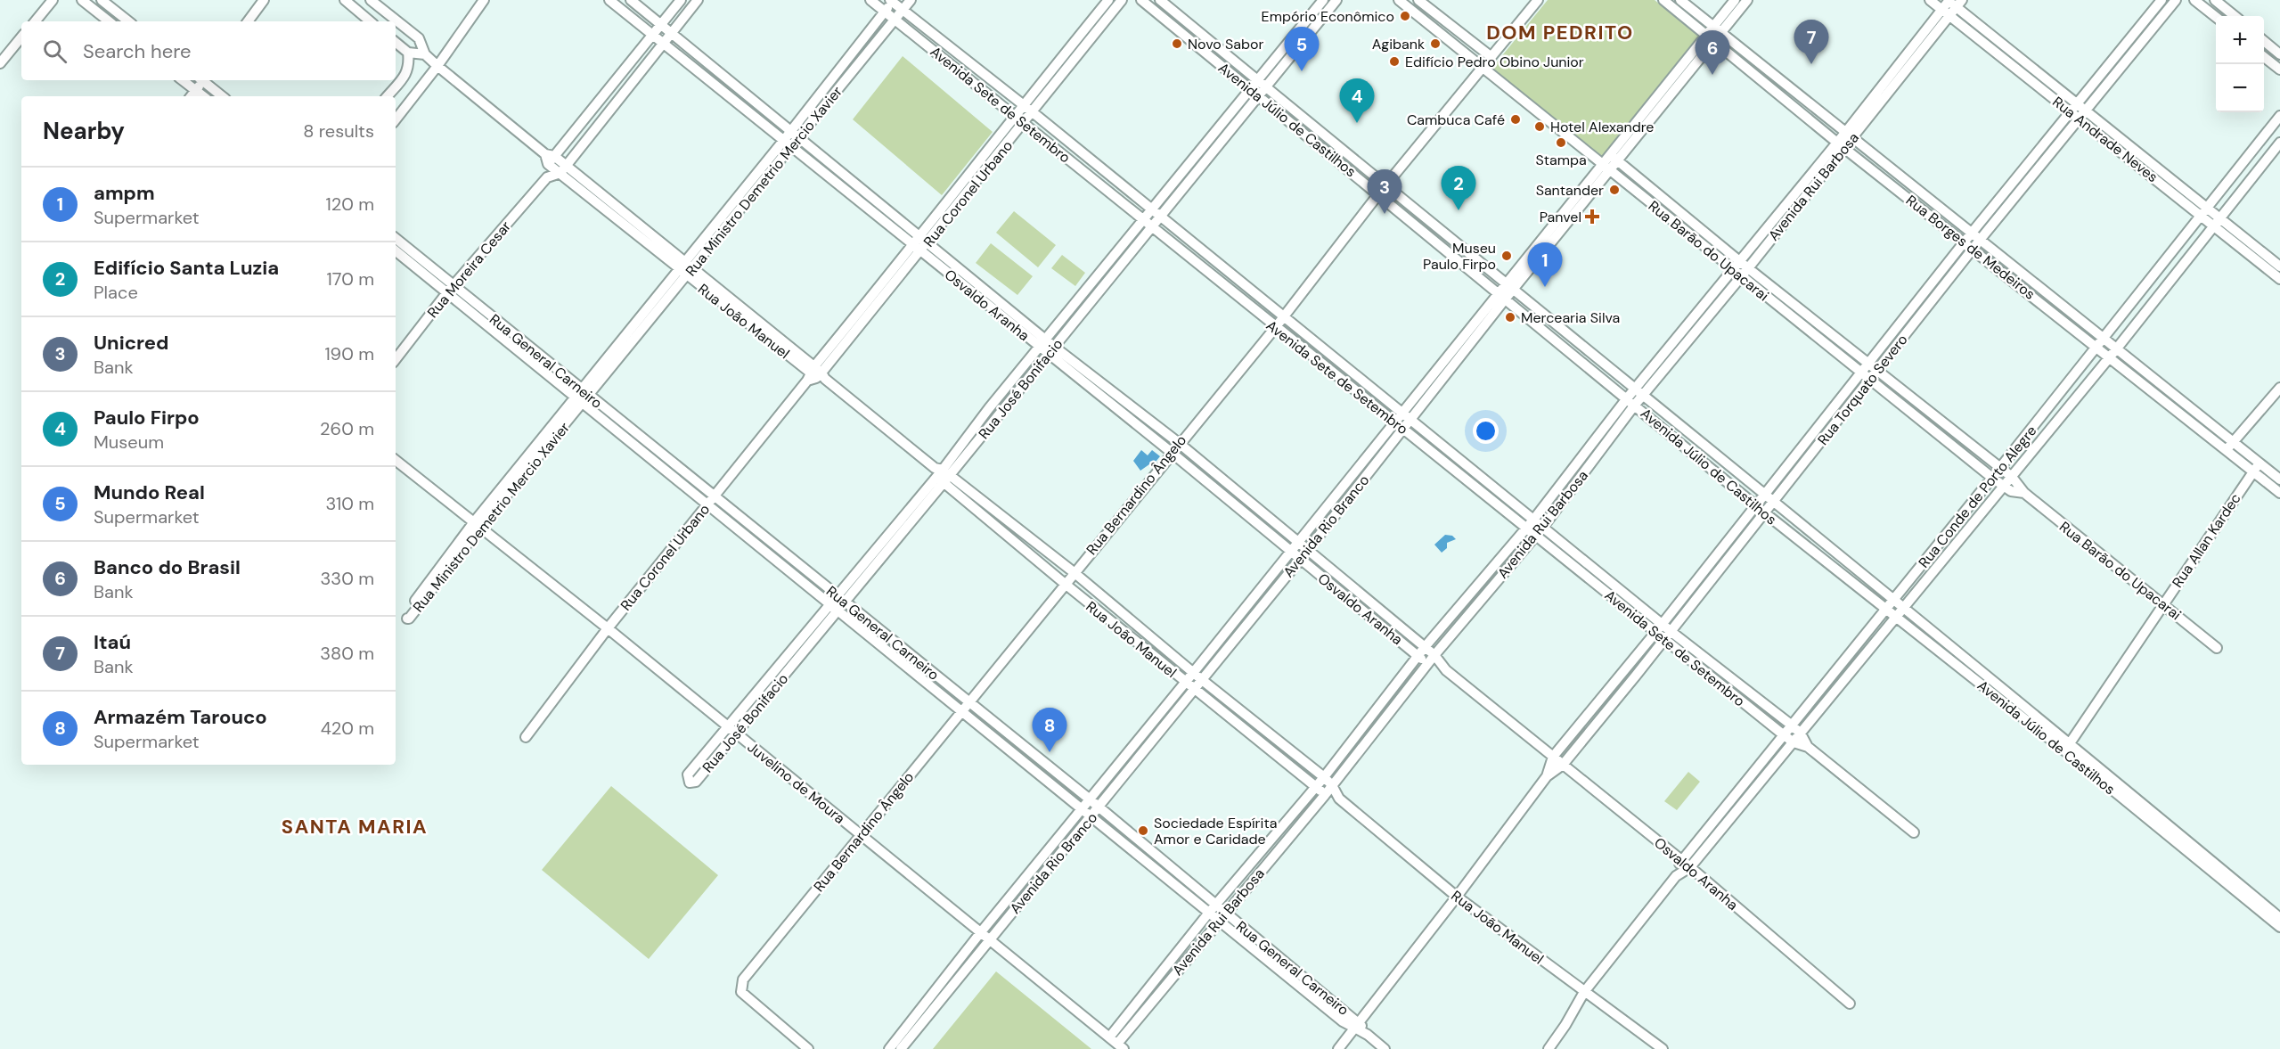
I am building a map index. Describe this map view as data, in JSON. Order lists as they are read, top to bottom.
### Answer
{
  "streets": {
    "street": [
      "Avenida Sete de Setembro",
      "Avenida Júlio de Castilhos",
      "Rua Andrade Neves",
      "Rua Ministro Demetrio Mercio Xavier",
      "Avenida Rui Barbosa",
      "Rua Coronel Urbano",
      "Rua Borges de Medeiros",
      "Rua Barão do Upacarai",
      "Rua Moreira Cesar",
      "Osvaldo Aranha",
      "Rua João Manuel",
      "Rua General Carneiro",
      "Rua José Bonifacio",
      "Rua Torquato Severo",
      "Rua Bernardino Ângelo",
      "Rua Conde de Porto Alegre",
      "Avenida Rio Branco",
      "Rua Allan Kardec",
      "Juvelino de Moura"
    ]
  },
  "crossings": [
    ["Avenida Sete de Setembro", "Rua Ministro Demetrio Mercio Xavier"],
    ["Avenida Sete de Setembro", "Avenida Rui Barbosa"],
    ["Avenida Sete de Setembro", "Rua Coronel Urbano"],
    ["Avenida Sete de Setembro", "Rua José Bonifacio"],
    ["Avenida Sete de Setembro", "Rua Torquato Severo"],
    ["Avenida Sete de Setembro", "Rua Bernardino Ângelo"],
    ["Avenida Sete de Setembro", "Rua Conde de Porto Alegre"],
    ["Avenida Sete de Setembro", "Avenida Rio Branco"],
    ["Avenida Júlio de Castilhos", "Avenida Rui Barbosa"],
    ["Avenida Júlio de Castilhos", "Rua José Bonifacio"],
    ["Avenida Júlio de Castilhos", "Rua Torquato Severo"],
    ["Avenida Júlio de Castilhos", "Rua Bernardino Ângelo"],
    ["Avenida Júlio de Castilhos", "Rua Conde de Porto Alegre"],
    ["Avenida Júlio de Castilhos", "Avenida Rio Branco"],
    ["Avenida Júlio de Castilhos", "Rua Allan Kardec"],
    ["Rua Andrade Neves", "Avenida Rui Barbosa"],
    ["Rua Andrade Neves", "Rua Torquato Severo"],
    ["Rua Andrade Neves", "Rua Conde de Porto Alegre"],
    ["Rua Ministro Demetrio Mercio Xavier", "Osvaldo Aranha"],
    ["Rua Ministro Demetrio Mercio Xavier", "Rua João Manuel"],
    ["Rua Ministro Demetrio Mercio Xavier", "Rua General Carneiro"],
    ["Rua Ministro Demetrio Mercio Xavier", "Juvelino de Moura"],
    ["Avenida Rui Barbosa", "Rua Borges de Medeiros"],
    ["Avenida Rui Barbosa", "Rua Barão do Upacarai"],
    ["Avenida Rui Barbosa", "Osvaldo Aranha"],
    ["Avenida Rui Barbosa", "Rua João Manuel"],
    ["Avenida Rui Barbosa", "Rua General Carneiro"],
    ["Avenida Rui Barbosa", "Juvelino de Moura"],
    ["Rua Coronel Urbano", "Osvaldo Aranha"],
    ["Rua Coronel Urbano", "Rua João Manuel"],
    ["Rua Coronel Urbano", "Rua General Carneiro"],
    ["Rua Coronel Urbano", "Juvelino de Moura"],
    ["Rua Borges de Medeiros", "Rua Torquato Severo"],
    ["Rua Borges de Medeiros", "Rua Conde de Porto Alegre"],
    ["Rua Borges de Medeiros", "Avenida Rio Branco"],
    ["Rua Borges de Medeiros", "Rua Allan Kardec"],
    ["Rua Barão do Upacarai", "Rua Torquato Severo"],
    ["Rua Barão do Upacarai", "Rua Bernardino Ângelo"],
    ["Rua Barão do Upacarai", "Rua Conde de Porto Alegre"],
    ["Rua Barão do Upacarai", "Avenida Rio Branco"],
    ["Rua Barão do Upacarai", "Rua Allan Kardec"],
    ["Rua Moreira Cesar", "Rua General Carneiro"],
    ["Osvaldo Aranha", "Rua José Bonifacio"],
    ["Osvaldo Aranha", "Rua Torquato Severo"],
    ["Osvaldo Aranha", "Rua Bernardino Ângelo"],
    ["Osvaldo Aranha", "Rua Conde de Porto Alegre"],
    ["Osvaldo Aranha", "Avenida Rio Branco"],
    ["Rua João Manuel", "Rua José Bonifacio"],
    ["Rua João Manuel", "Rua Torquato Severo"],
    ["Rua João Manuel", "Rua Bernardino Ângelo"],
    ["Rua João Manuel", "Rua Conde de Porto Alegre"],
    ["Rua João Manuel", "Avenida Rio Branco"],
    ["Rua General Carneiro", "Rua José Bonifacio"],
    ["Rua General Carneiro", "Rua Torquato Severo"],
    ["Rua General Carneiro", "Rua Bernardino Ângelo"],
    ["Rua General Carneiro", "Avenida Rio Branco"],
    ["Rua José Bonifacio", "Juvelino de Moura"],
    ["Rua Bernardino Ângelo", "Juvelino de Moura"],
    ["Avenida Rio Branco", "Juvelino de Moura"]
  ],
  "districts": ["DOM PEDRITO", "SANTA MARIA"],
  "places": {
    "other": [
      "Empório Econômico",
      "Novo Sabor",
      "Agibank",
      "Edifício Pedro Obino Junior",
      "Cambuca Café",
      "Hotel Alexandre",
      "Stampa",
      "Santander",
      "Museu Paulo Firpo",
      "Mercearia Silva",
      "Sociedade Espírita Amor e Caridade"
    ],
    "health": ["Panvel"]
  },
  "page": {
    "map_buttons": ["+", "−"],
    "pins": [
      "7",
      "5",
      "6",
      "4",
      "2",
      "3",
      "1",
      "8"
    ],
    "search": "Search here",
    "heading": ["Nearby", "8 results"],
    "list": [
      {
        "mark": "1",
        "name": "ampm",
        "note": "Supermarket",
        "value": "120 m"
      },
      {
        "mark": "2",
        "name": "Edifício Santa Luzia",
        "note": "Place",
        "value": "170 m"
      },
      {
        "mark": "3",
        "name": "Unicred",
        "note": "Bank",
        "value": "190 m"
      },
      {
        "mark": "4",
        "name": "Paulo Firpo",
        "note": "Museum",
        "value": "260 m"
      },
      {
        "mark": "5",
        "name": "Mundo Real",
        "note": "Supermarket",
        "value": "310 m"
      },
      {
        "mark": "6",
        "name": "Banco do Brasil",
        "note": "Bank",
        "value": "330 m"
      },
      {
        "mark": "7",
        "name": "Itaú",
        "note": "Bank",
        "value": "380 m"
      },
      {
        "mark": "8",
        "name": "Armazém Tarouco",
        "note": "Supermarket",
        "value": "420 m"
      }
    ]
  }
}
